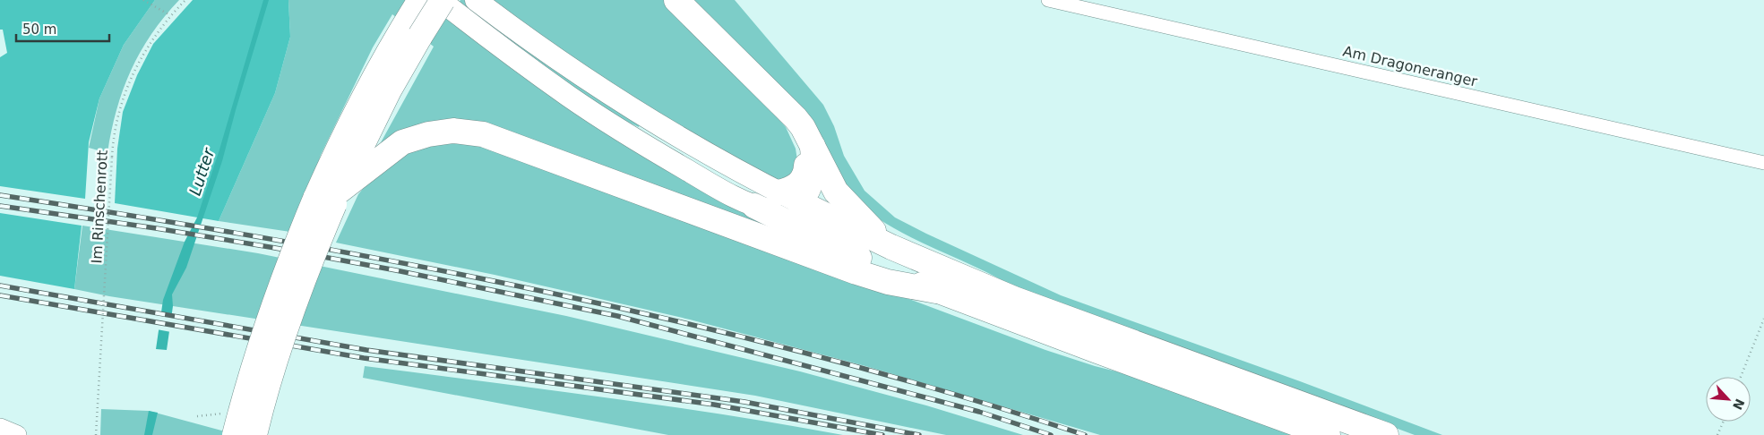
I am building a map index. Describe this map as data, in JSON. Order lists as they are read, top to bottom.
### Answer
{
  "streets": {
    "street": ["Am Dragoneranger"],
    "path": ["Im Rinschenrott"]
  },
  "water": ["Lutter"],
  "scale_bar": "50 m",
  "north": "bottom right"
}
